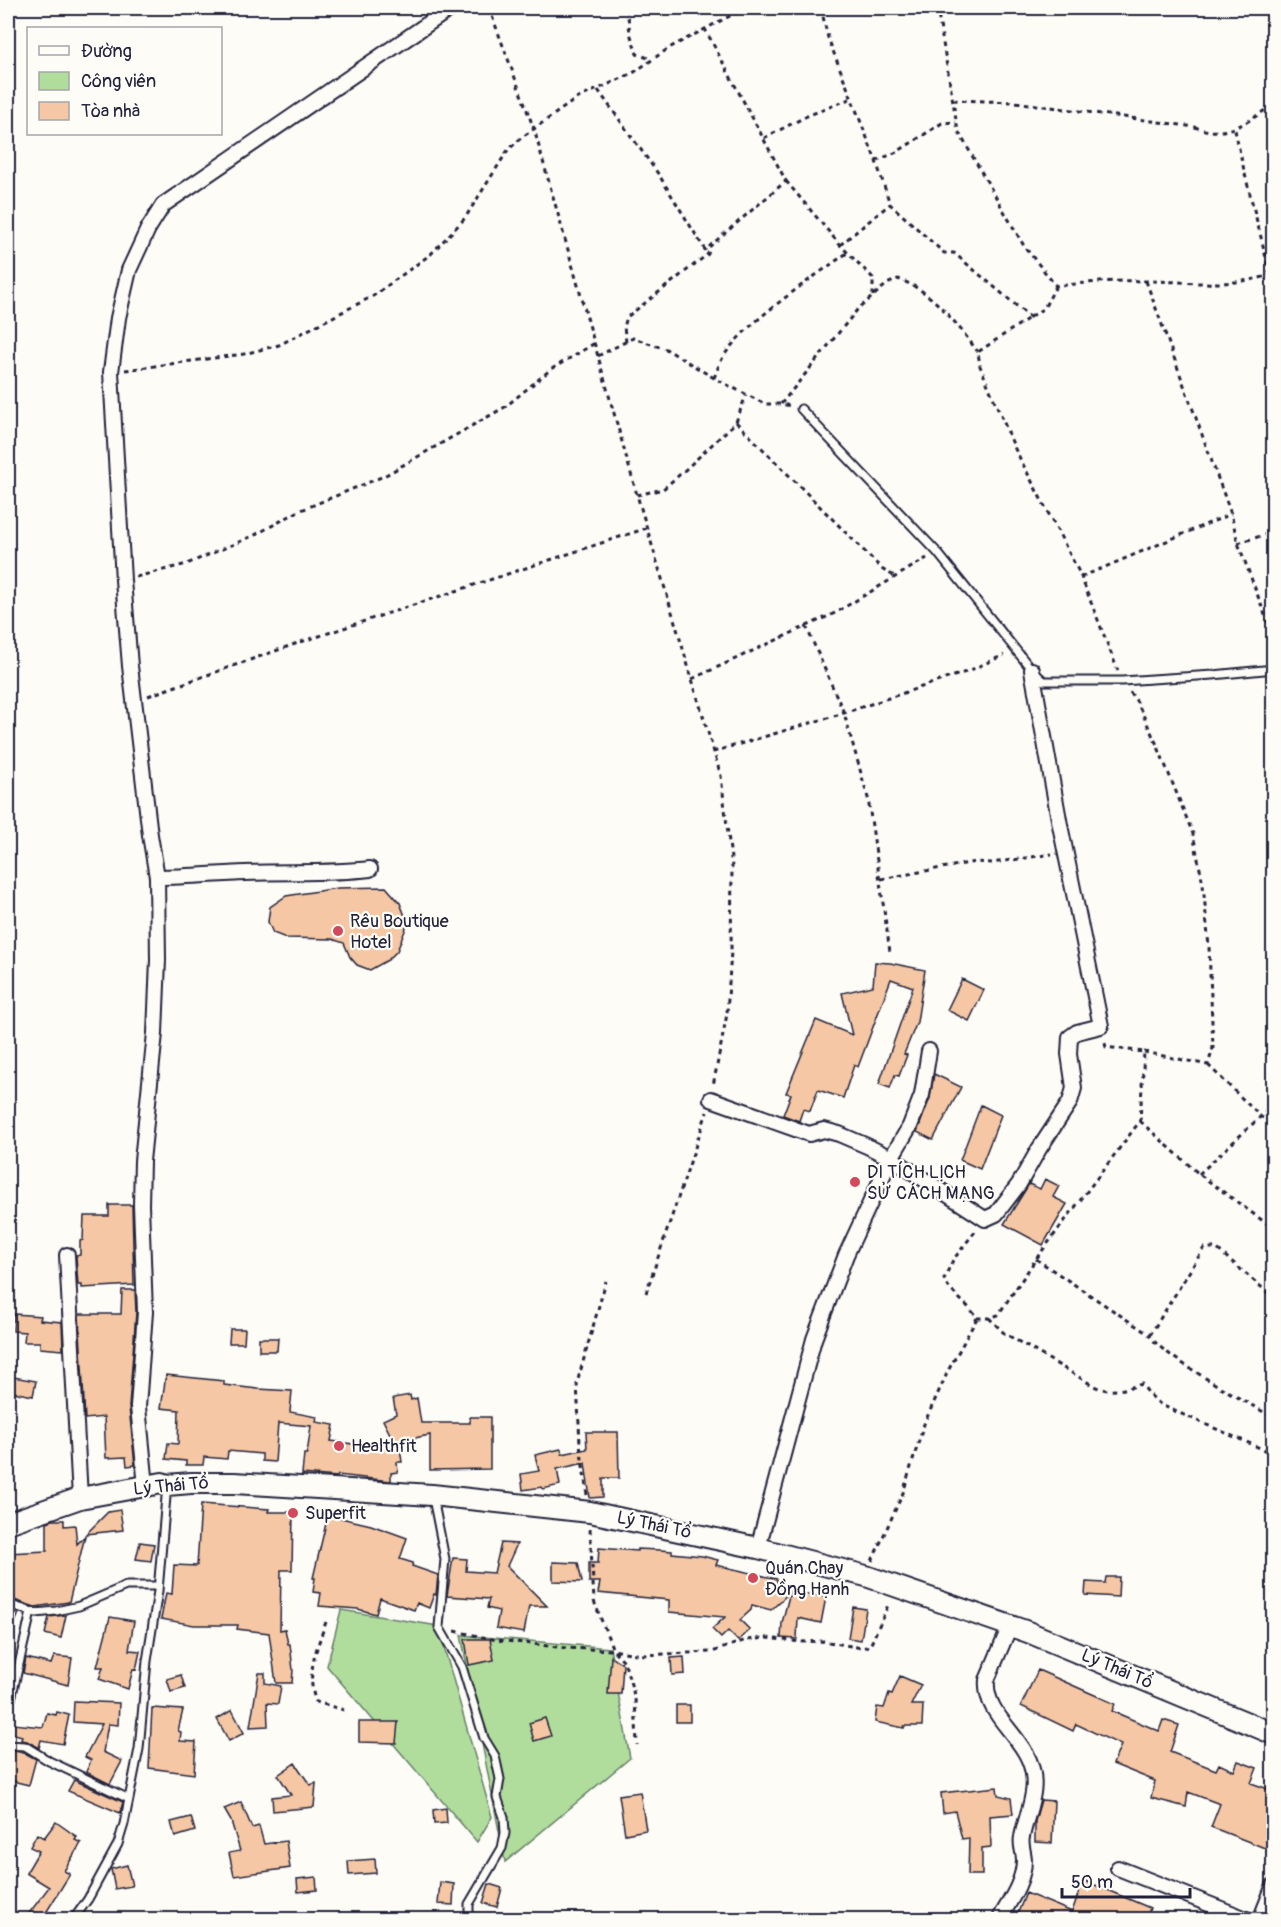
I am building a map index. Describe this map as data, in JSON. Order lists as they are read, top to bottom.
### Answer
{
  "streets": {
    "street": ["Lý Thái Tổ"]
  },
  "places": [
    "Rêu Boutique Hotel",
    "DI TÍCH LỊCH SỬ CÁCH MẠNG",
    "Healthfit",
    "Superfit",
    "Quán Chay Đồng Hạnh"
  ],
  "legend": ["Đường", "Công viên", "Tòa nhà"],
  "scale_bar": "50 m"
}
